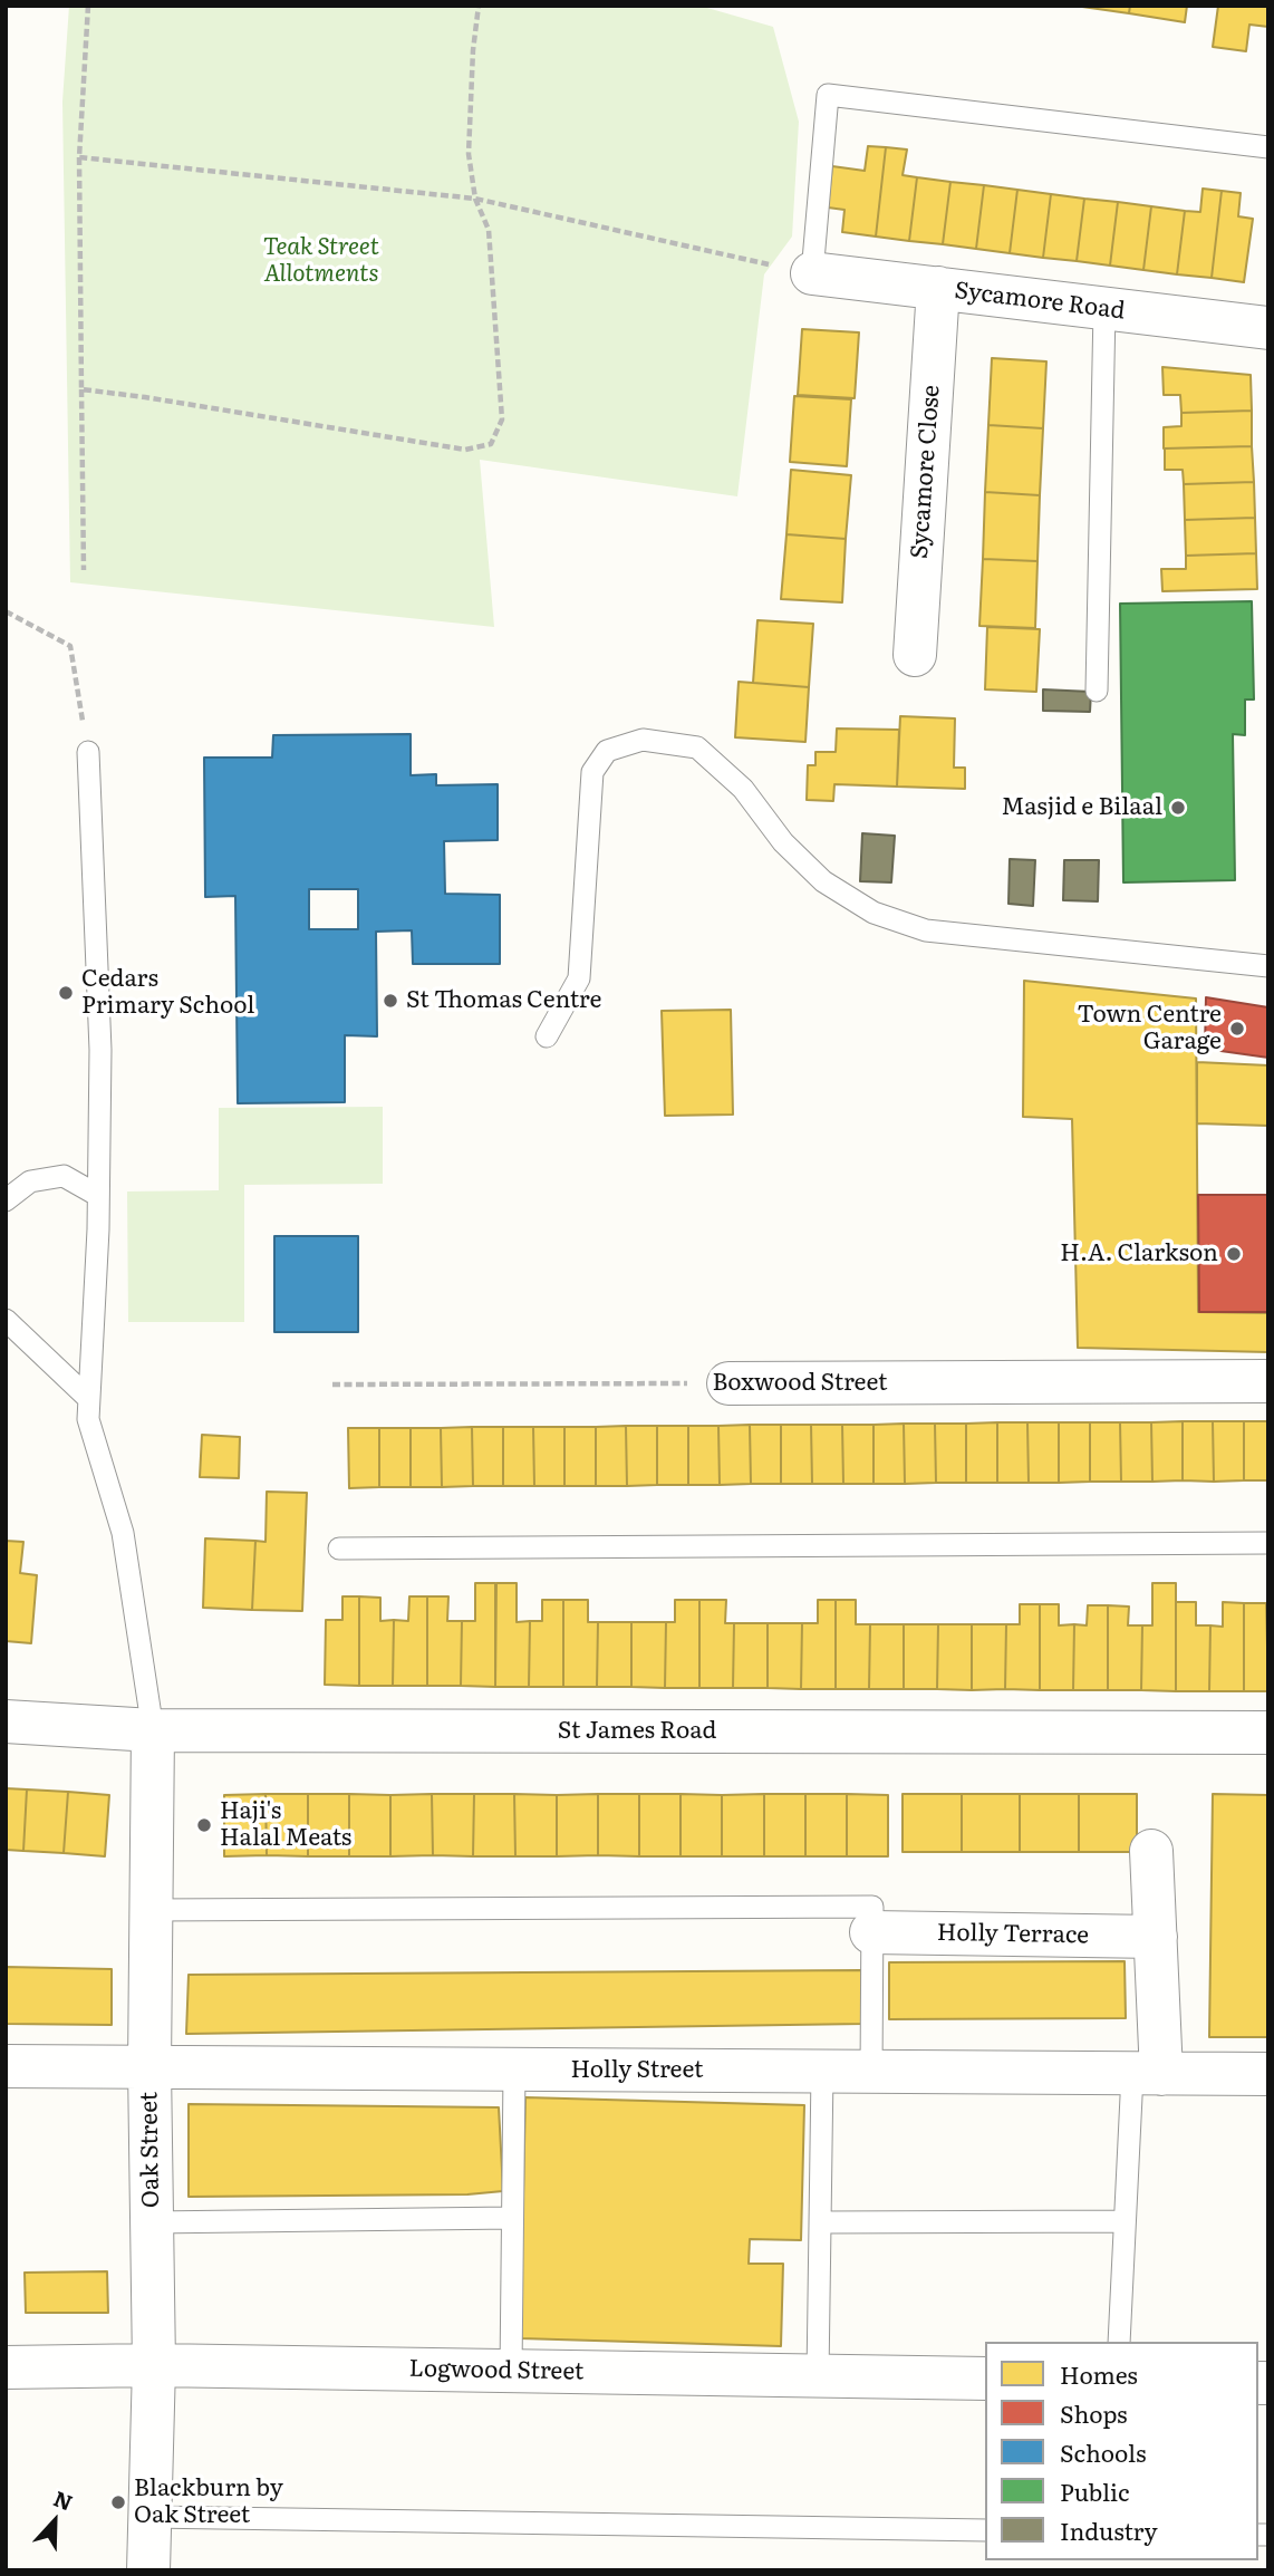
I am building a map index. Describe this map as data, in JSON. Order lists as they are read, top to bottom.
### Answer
{
  "streets": {
    "street": [
      "Sycamore Road",
      "Sycamore Close",
      "Boxwood Street",
      "St James Road",
      "Holly Terrace",
      "Holly Street",
      "Oak Street",
      "Logwood Street"
    ]
  },
  "crossings": [
    ["Sycamore Road", "Sycamore Close"],
    ["St James Road", "Oak Street"],
    ["Holly Street", "Oak Street"],
    ["Oak Street", "Logwood Street"]
  ],
  "parks": ["Teak Street Allotments"],
  "places": [
    "Masjid e Bilaal",
    "Cedars Primary School",
    "St Thomas Centre",
    "Town Centre Garage",
    "H.A. Clarkson",
    "Haji's Halal Meats",
    "Blackburn by Oak Street"
  ],
  "legend": [
    "Homes",
    "Shops",
    "Schools",
    "Public",
    "Industry"
  ],
  "north": "top"
}
